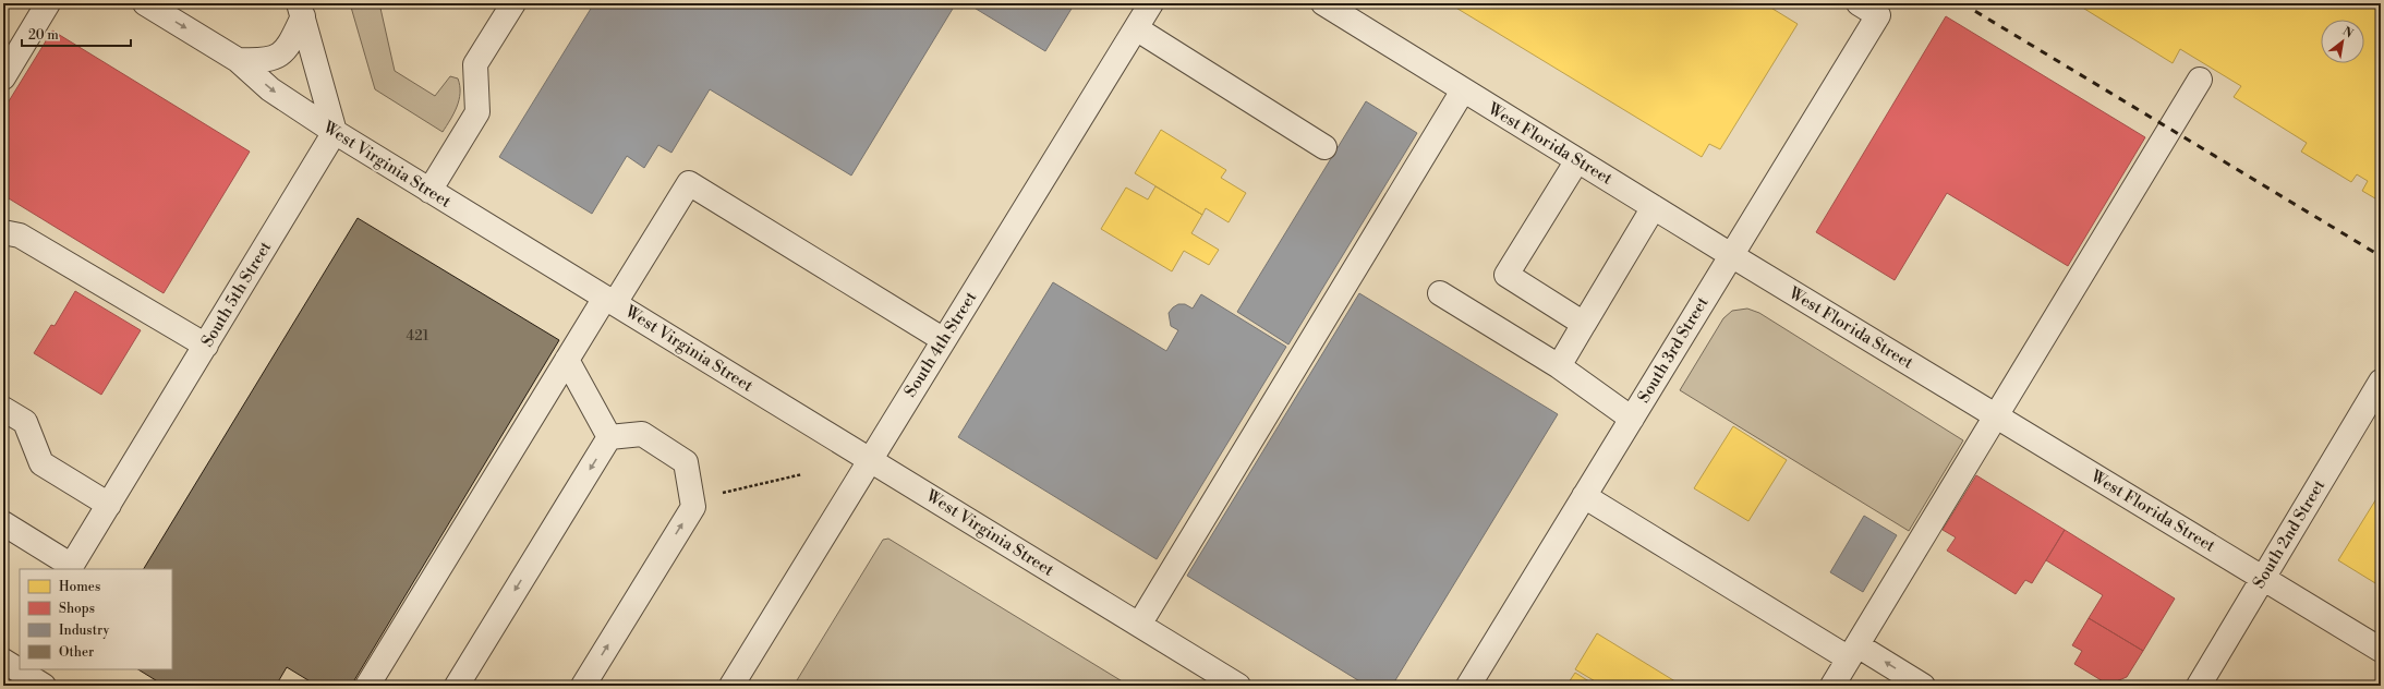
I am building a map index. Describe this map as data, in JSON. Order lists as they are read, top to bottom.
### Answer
{
  "streets": {
    "street": [
      "West Florida Street",
      "West Virginia Street",
      "South 5th Street",
      "South 4th Street",
      "South 3rd Street",
      "South 2nd Street"
    ]
  },
  "crossings": [
    ["West Florida Street", "South 3rd Street"],
    ["West Florida Street", "South 2nd Street"],
    ["West Virginia Street", "South 5th Street"],
    ["West Virginia Street", "South 4th Street"]
  ],
  "house_numbers": ["421"],
  "legend": [
    "Homes",
    "Shops",
    "Industry",
    "Other"
  ],
  "scale_bar": "20 m",
  "north": "top right"
}
